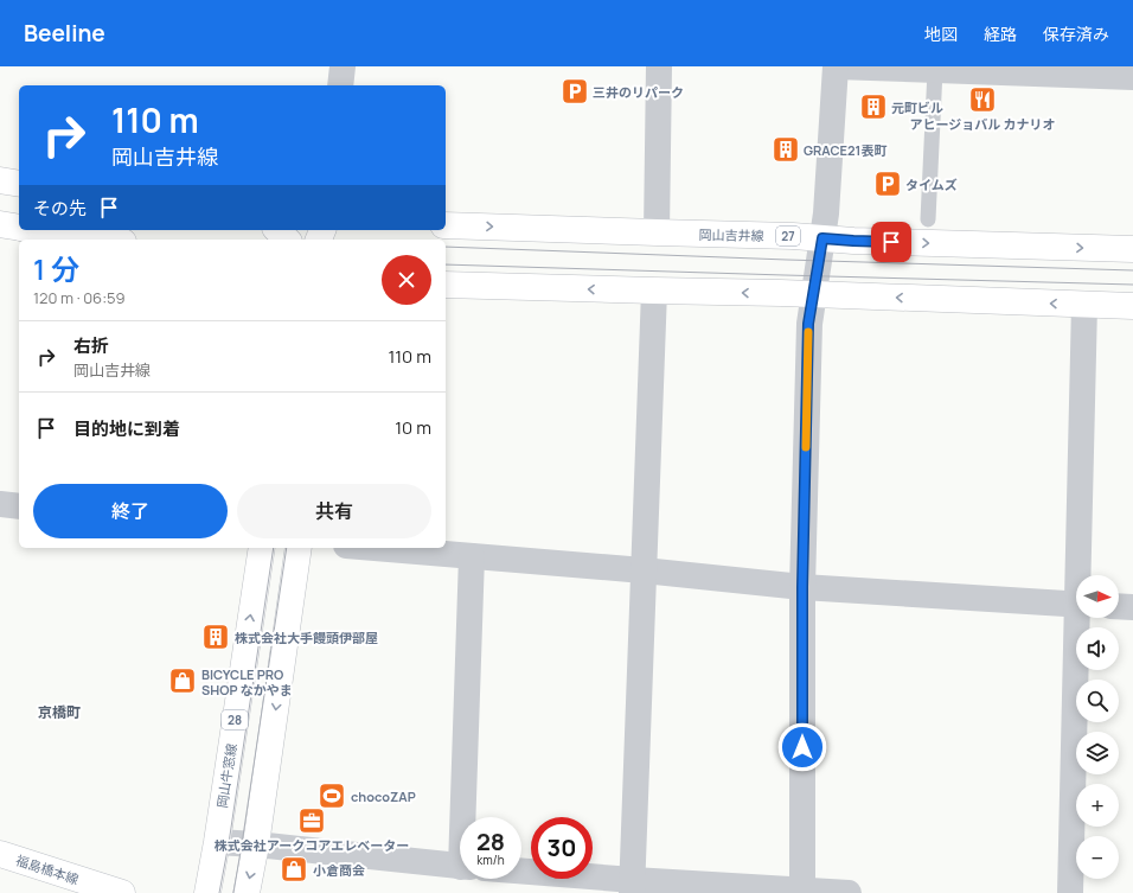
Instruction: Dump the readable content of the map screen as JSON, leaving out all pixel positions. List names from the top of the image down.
{
  "streets": {
    "main road": [
      "岡山吉井線",
      "27",
      "28",
      "岡山牛窓線",
      "福島橋本線"
    ]
  },
  "districts": ["京橋町"],
  "places": {
    "parking": ["三井のリパーク", "タイムズ"],
    "restaurant": ["アヒージョバル カナリオ"],
    "building": ["元町ビル", "GRACE21表町", "株式会社大手饅頭伊部屋"],
    "shop": ["BICYCLE PRO SHOP なかやま", "小倉商会"],
    "sports": ["chocoZAP"],
    "office": ["株式会社アークコアエレベーター"]
  },
  "north": "right",
  "page": {
    "header": "Beeline",
    "nav": ["地図", "経路", "保存済み"],
    "turn": ["110 m", "岡山吉井線"],
    "then": "その先",
    "heading": ["1 分", "120 m · 06:59"],
    "list": [
      {
        "name": "右折",
        "note": "岡山吉井線",
        "value": "110 m"
      },
      {
        "name": "目的地に到着",
        "value": "10 m"
      }
    ],
    "buttons": ["終了", "共有"],
    "map_buttons": ["+", "−"],
    "speed": "28 km/h",
    "limit": "30"
  }
}
